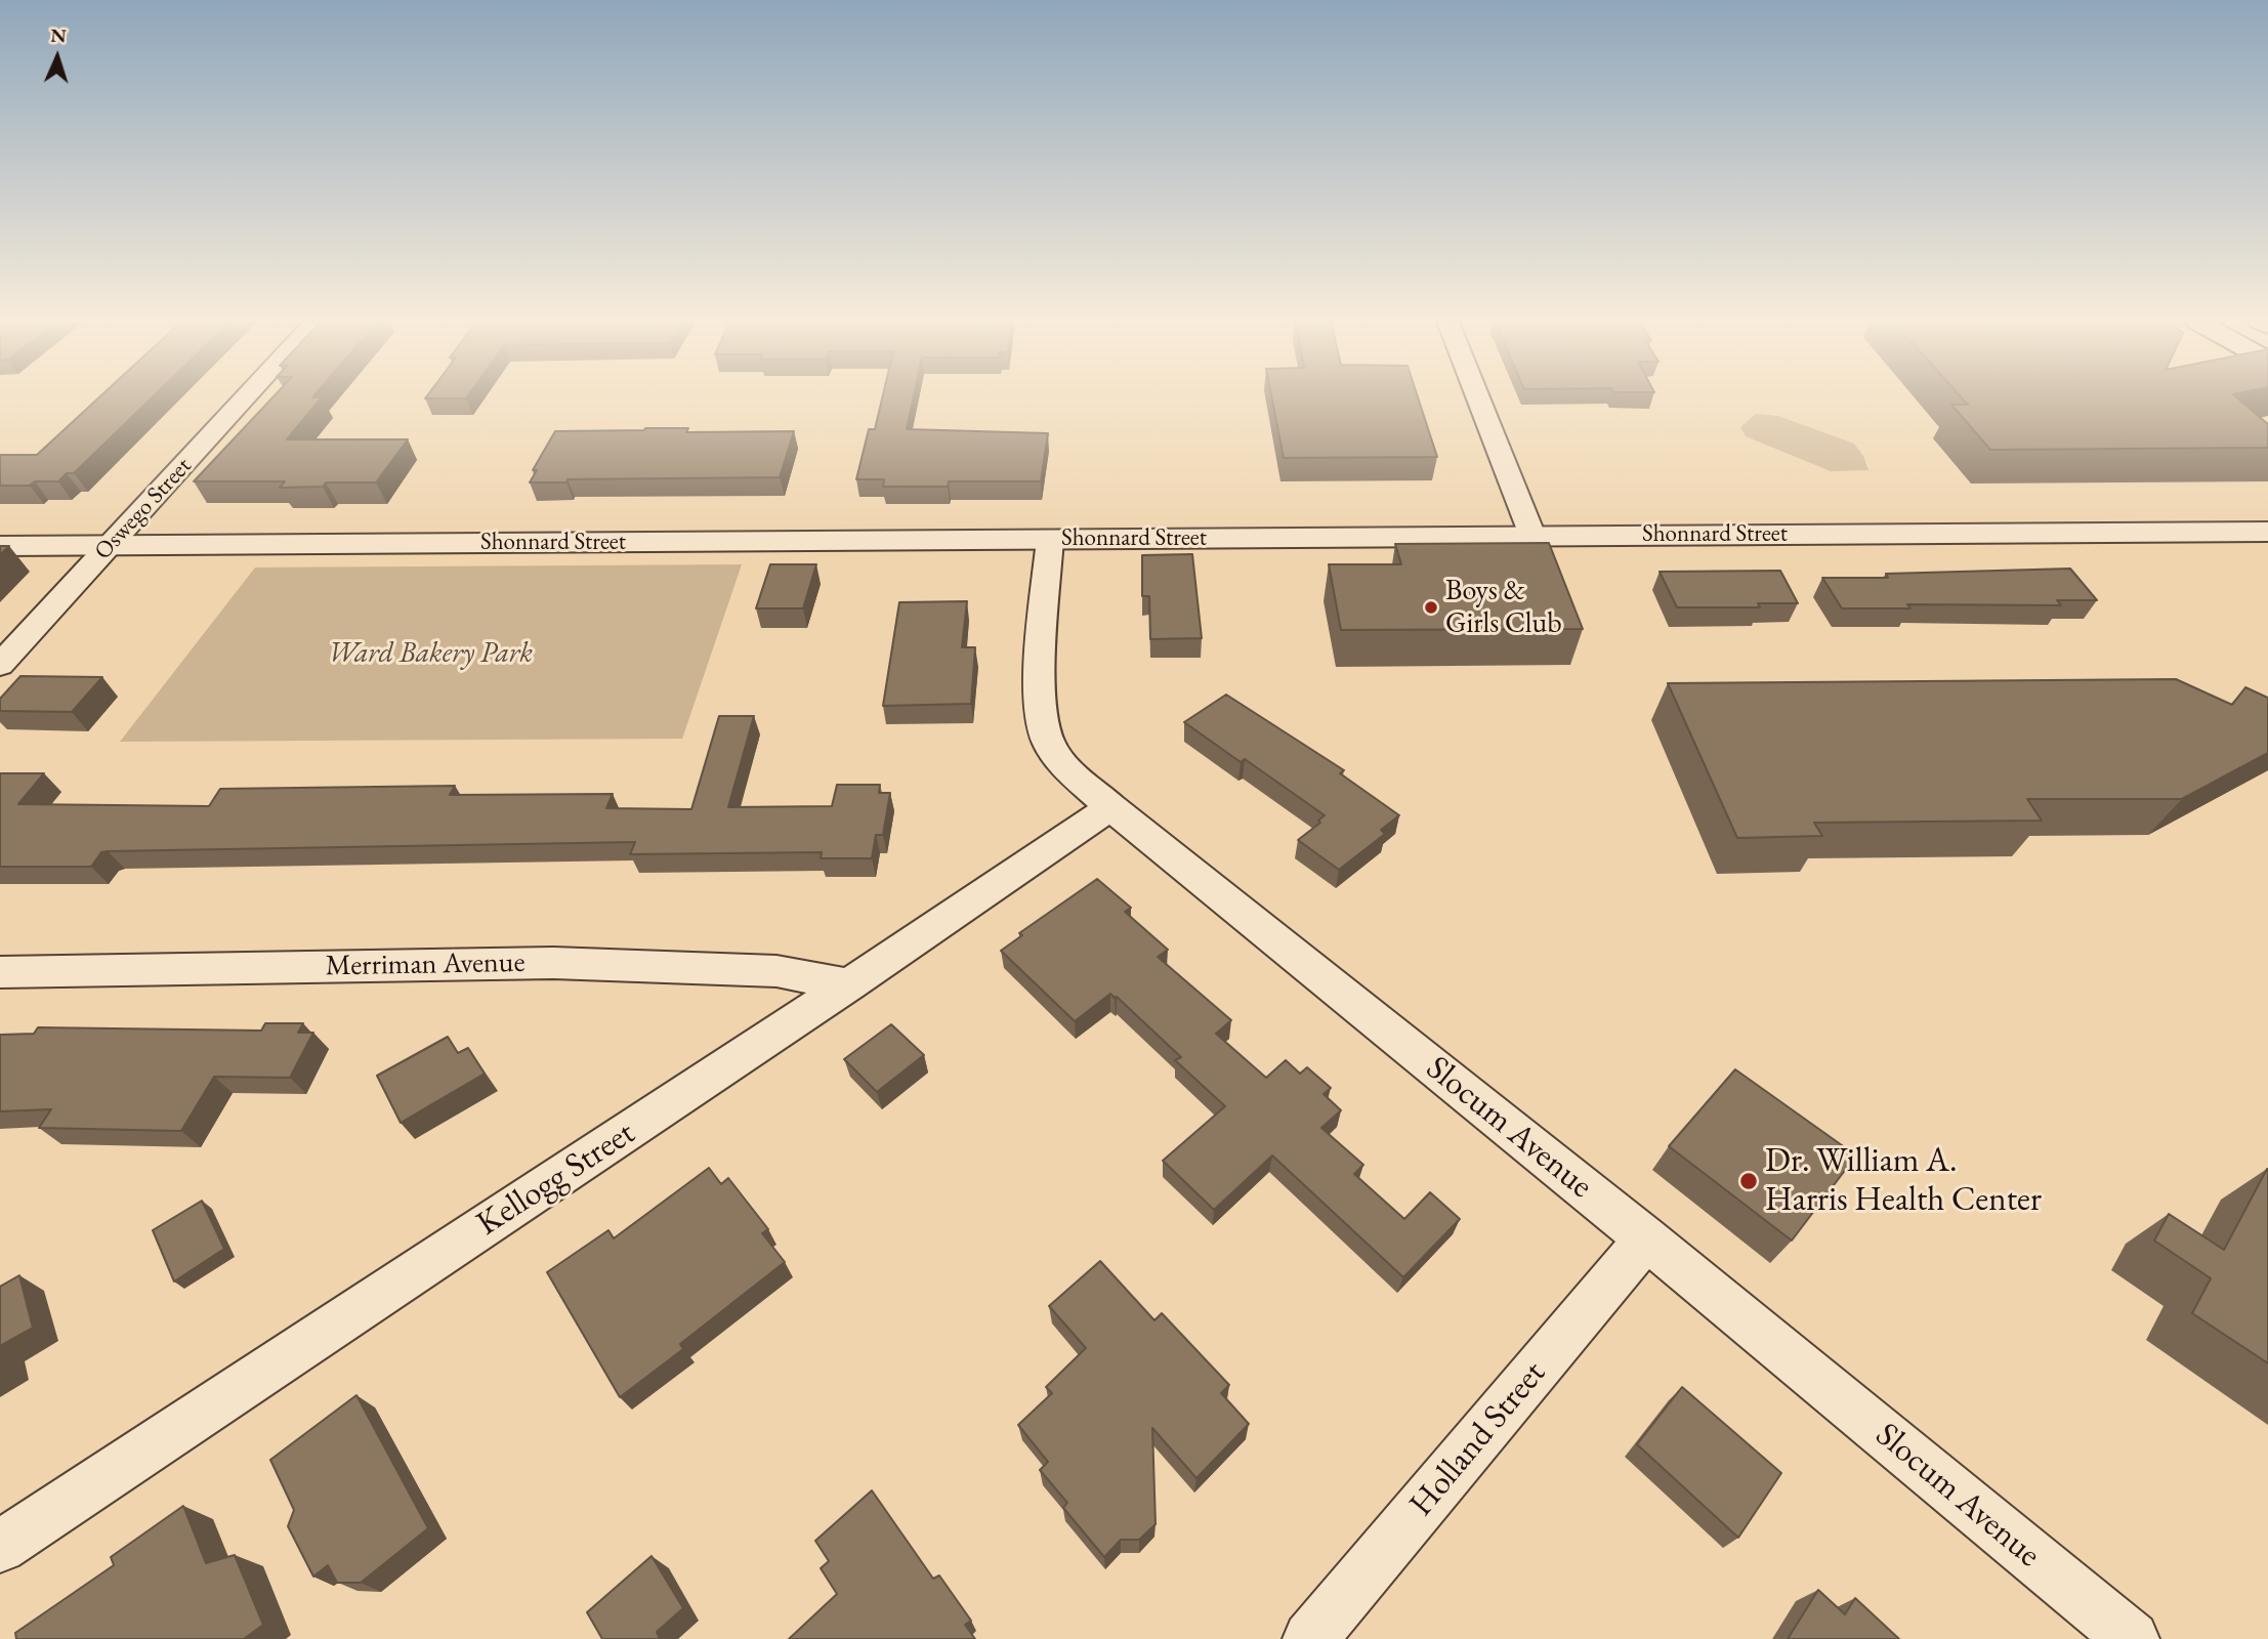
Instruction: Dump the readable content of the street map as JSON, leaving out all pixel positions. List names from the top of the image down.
{
  "streets": {
    "street": [
      "Oswego Street",
      "Shonnard Street",
      "Merriman Avenue",
      "Slocum Avenue",
      "Kellogg Street",
      "Holland Street"
    ]
  },
  "crossings": [
    ["Oswego Street", "Shonnard Street"],
    ["Shonnard Street", "Slocum Avenue"],
    ["Merriman Avenue", "Kellogg Street"],
    ["Slocum Avenue", "Kellogg Street"],
    ["Slocum Avenue", "Holland Street"]
  ],
  "parks": ["Ward Bakery Park"],
  "places": ["Boys & Girls Club", "Dr. William A. Harris Health Center"],
  "north": "top"
}
